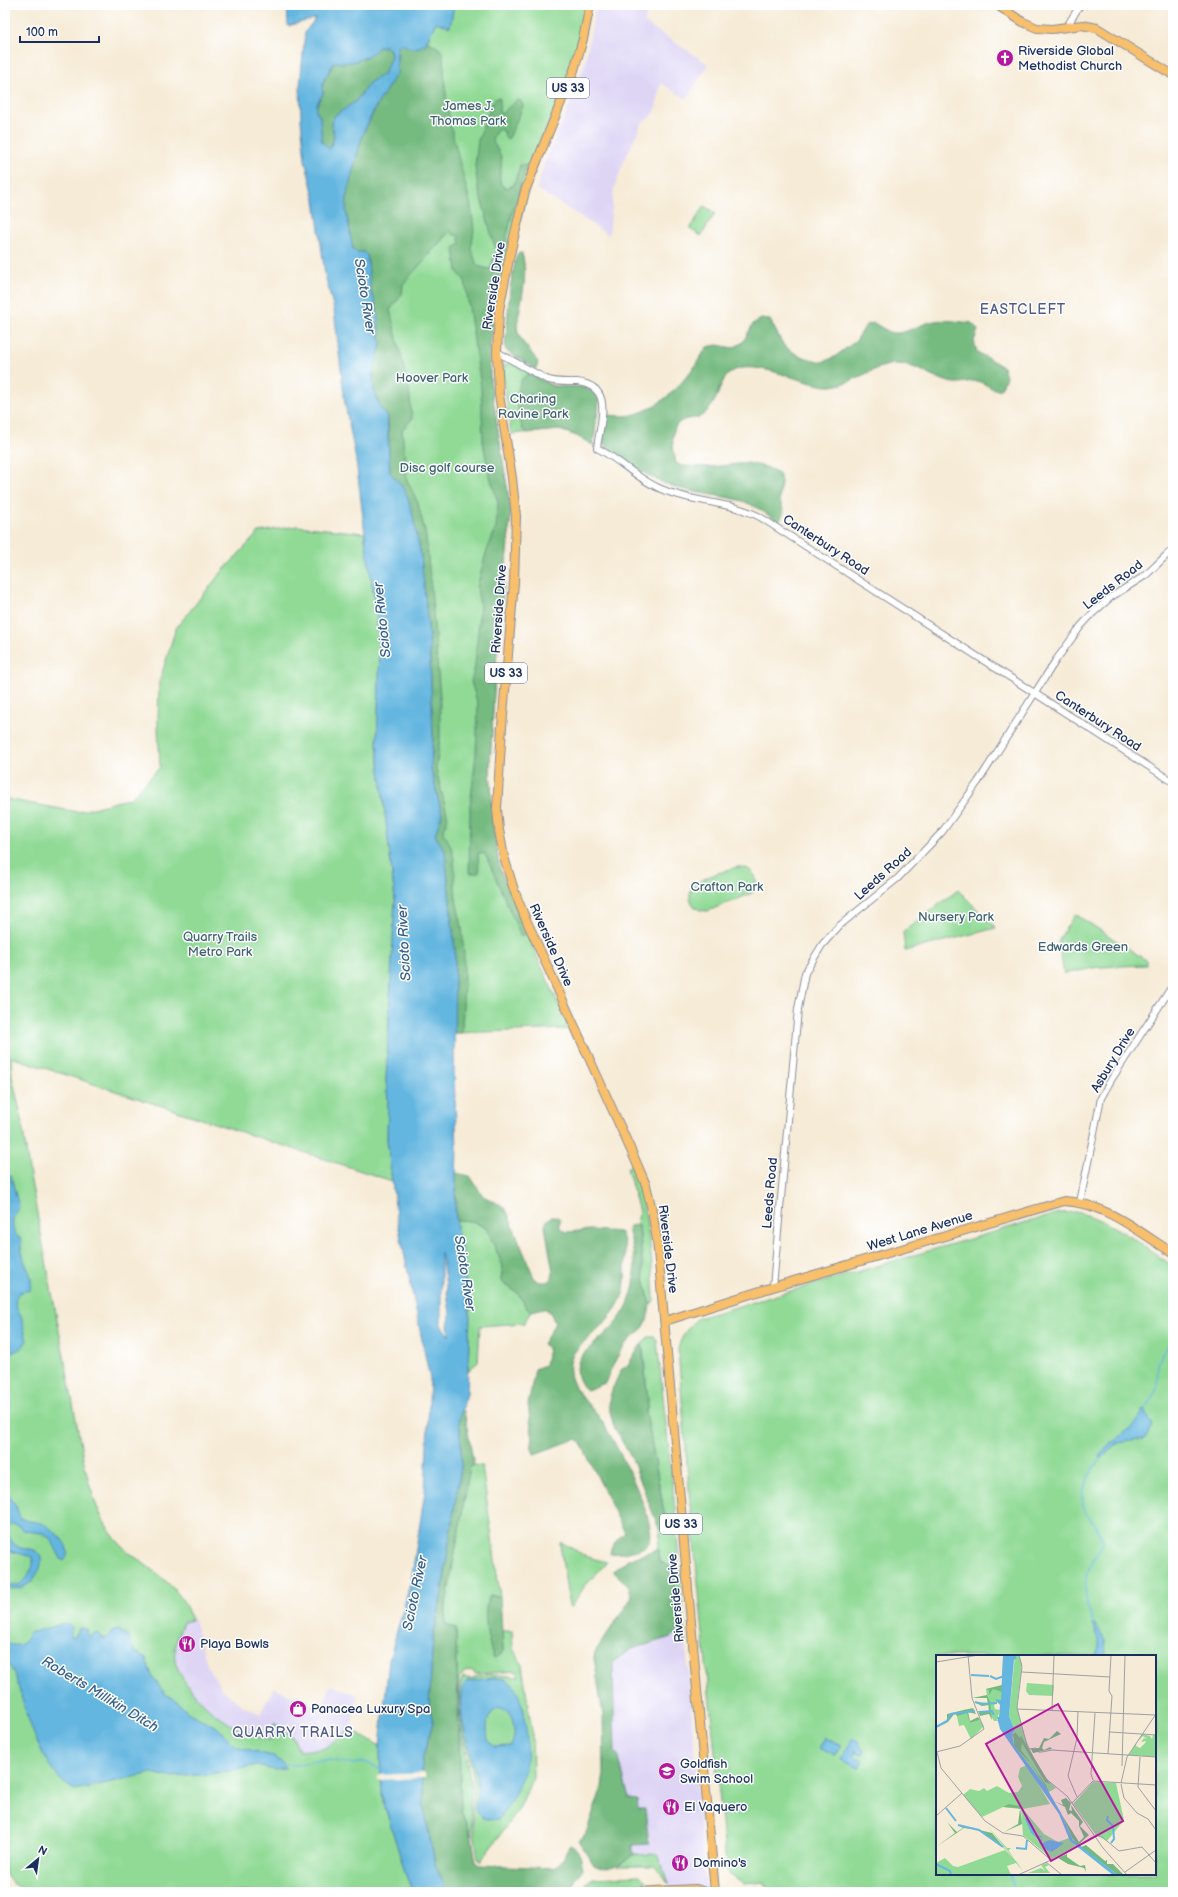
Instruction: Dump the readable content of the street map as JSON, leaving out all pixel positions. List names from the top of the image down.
{
  "streets": {
    "main road": ["US 33", "Riverside Drive", "West Lane Avenue"],
    "street": ["Canterbury Road", "Leeds Road", "Asbury Drive"]
  },
  "crossings": [
    ["Riverside Drive", "Canterbury Road"],
    ["Riverside Drive", "West Lane Avenue"],
    ["Canterbury Road", "Leeds Road"],
    ["Leeds Road", "West Lane Avenue"],
    ["Asbury Drive", "West Lane Avenue"]
  ],
  "districts": ["EASTCLEFT", "QUARRY TRAILS"],
  "water": ["Scioto River", "Roberts Millikin Ditch"],
  "parks": [
    "James J. Thomas Park",
    "Hoover Park",
    "Charing Ravine Park",
    "Disc golf course",
    "Crafton Park",
    "Nursery Park",
    "Quarry Trails Metro Park",
    "Edwards Green"
  ],
  "places": {
    "church": ["Riverside Global Methodist Church"],
    "restaurant": ["Playa Bowls", "El Vaquero", "Domino's"],
    "shop": ["Panacea Luxury Spa"],
    "school or university": ["Goldfish Swim School"]
  },
  "scale_bar": "100 m",
  "north": "top right"
}
